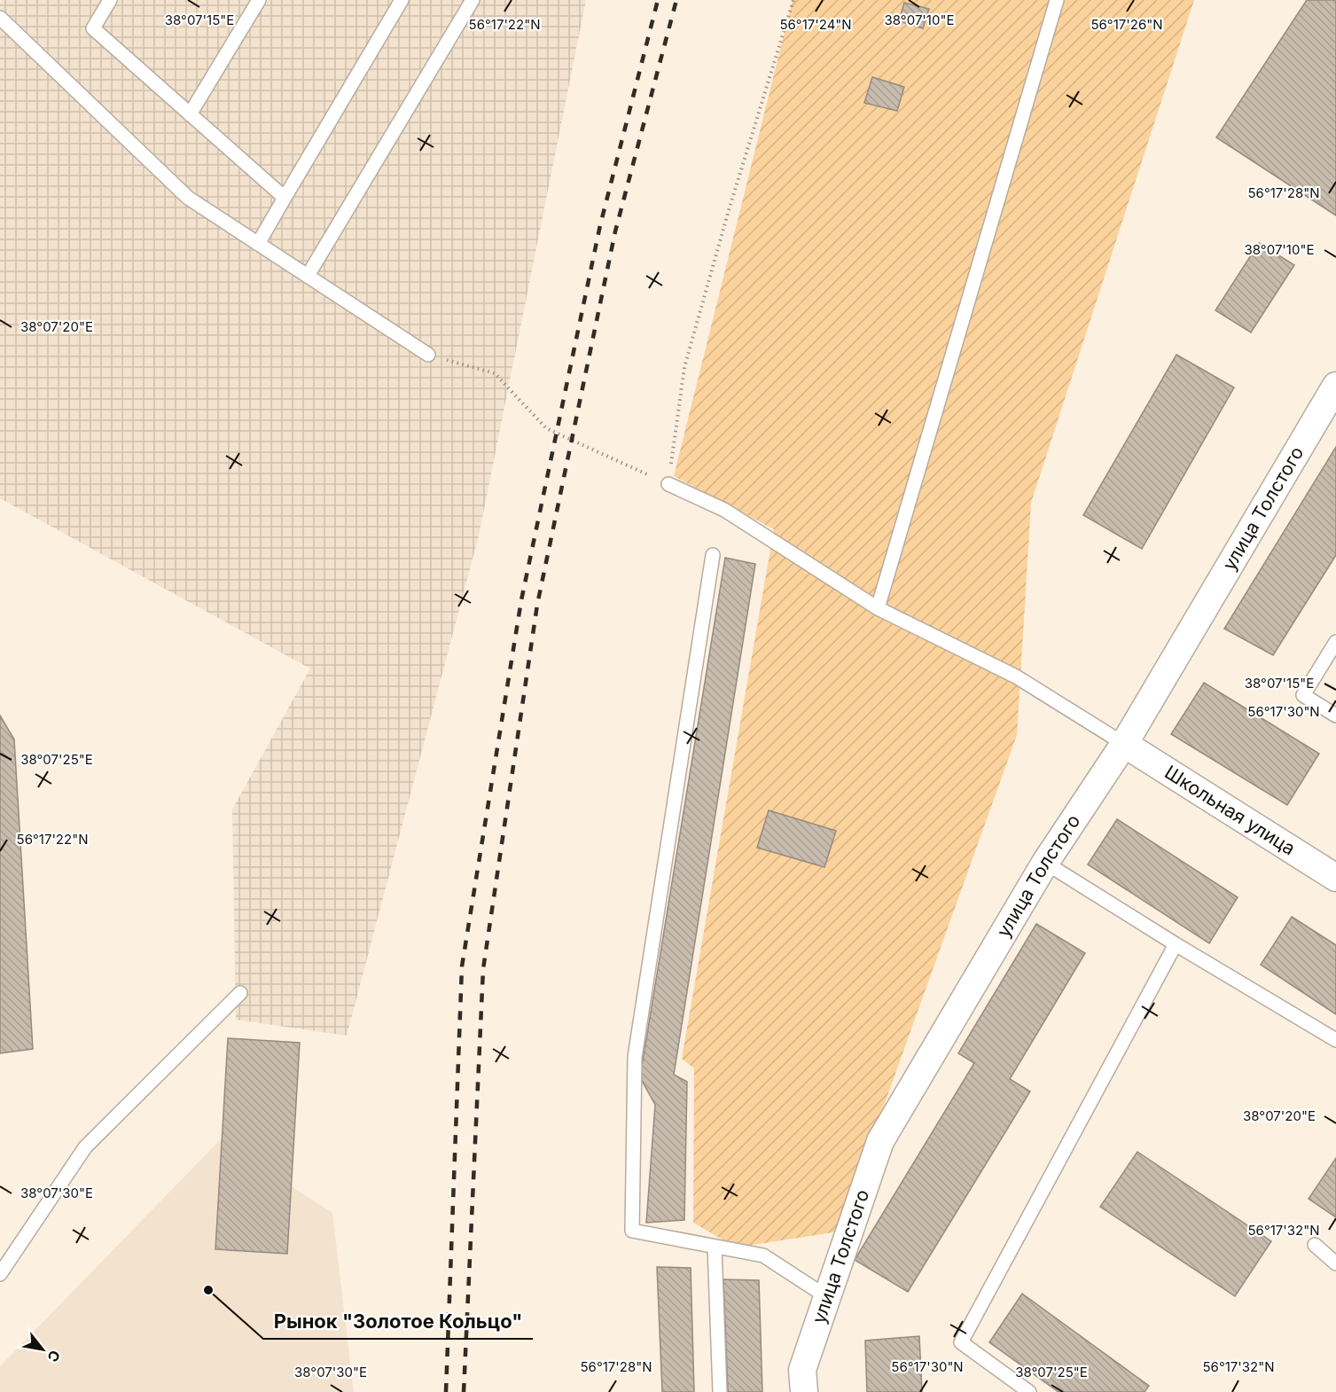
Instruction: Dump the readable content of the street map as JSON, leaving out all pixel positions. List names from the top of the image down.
{
  "streets": {
    "street": ["улица Толстого", "Школьная улица"]
  },
  "crossings": [
    ["улица Толстого", "Школьная улица"]
  ],
  "places": ["Рынок \"Золотое Кольцо\""],
  "north": "bottom right",
  "coordinates": [
    "38°07'15\"E",
    "38°07'10\"E",
    "56°17'26\"N",
    "56°17'22\"N",
    "56°17'24\"N",
    "56°17'28\"N",
    "38°07'20\"E",
    "56°17'30\"N",
    "38°07'25\"E",
    "38°07'30\"E",
    "56°17'32\"N"
  ]
}
